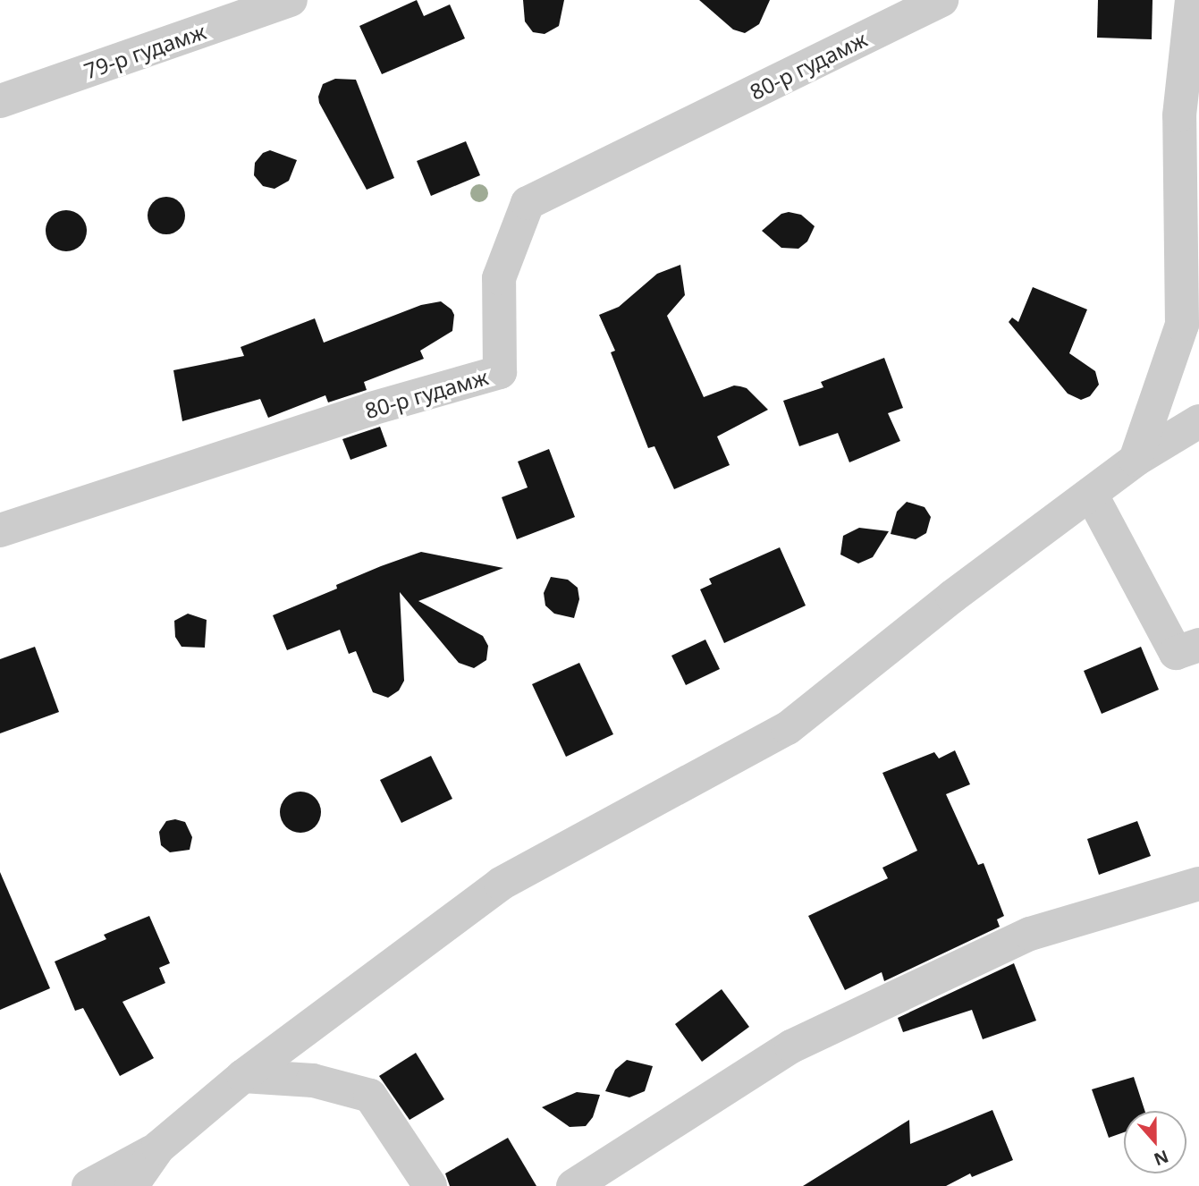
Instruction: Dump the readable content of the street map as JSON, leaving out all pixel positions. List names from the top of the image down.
{
  "streets": {
    "street": ["79-р гудамж", "80-р гудамж"]
  },
  "north": "bottom"
}
